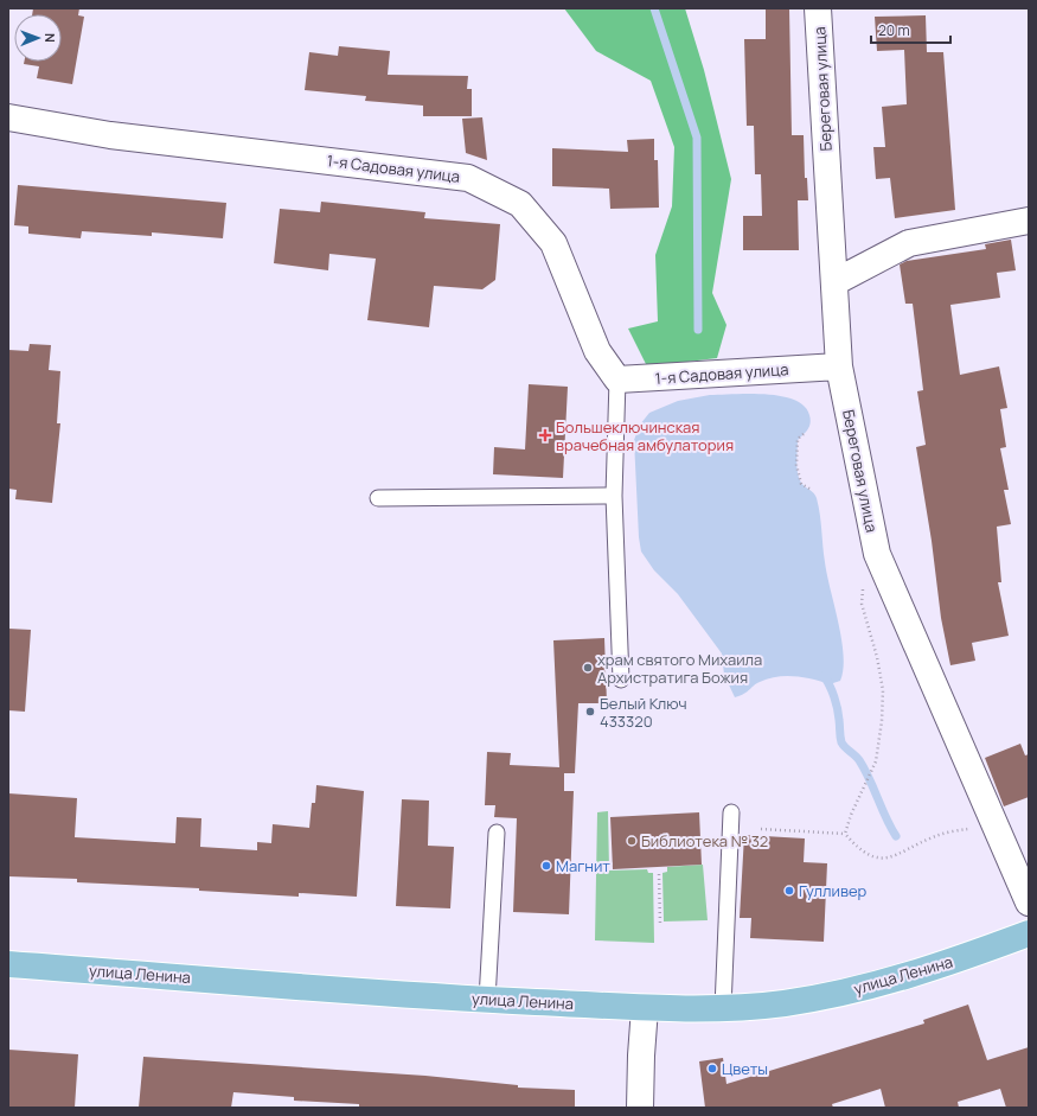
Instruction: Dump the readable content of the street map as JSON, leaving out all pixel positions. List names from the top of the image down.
{
  "streets": {
    "main road": ["улица Ленина"],
    "street": ["Береговая улица", "1-я Садовая улица"]
  },
  "crossings": [
    ["Береговая улица", "1-я Садовая улица"]
  ],
  "places": {
    "health": ["Большеключинская врачебная амбулатория"],
    "other": [
      "храм святого Михаила Архистратига Божия",
      "Белый Ключ 433320",
      "Библиотека № 32",
      "Магнит",
      "Гулливер",
      "Цветы"
    ]
  },
  "scale_bar": "20 m",
  "north": "right"
}
